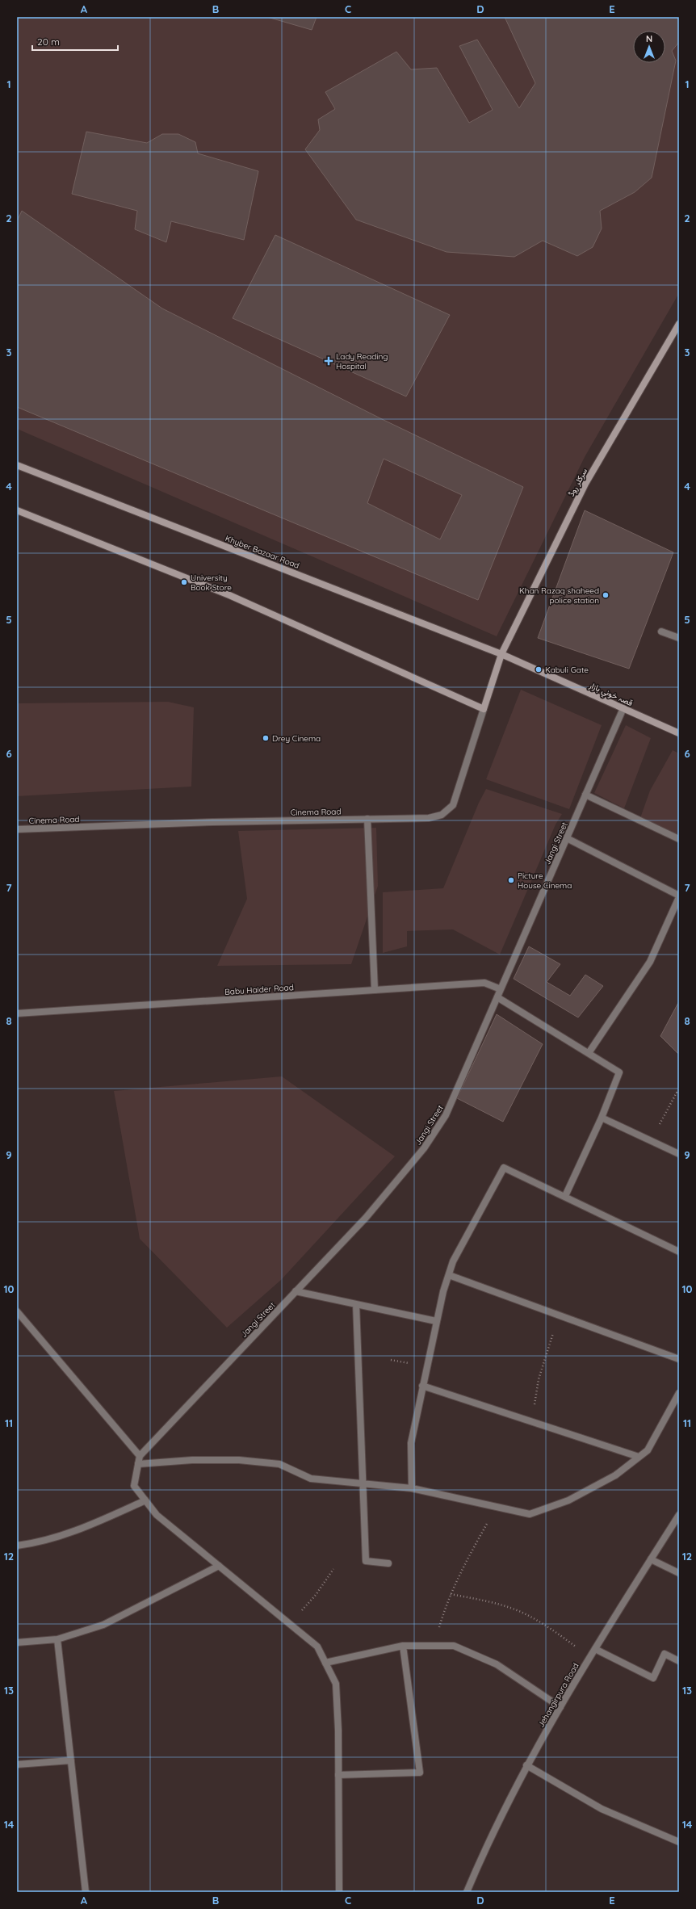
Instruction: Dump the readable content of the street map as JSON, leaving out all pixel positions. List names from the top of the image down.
{
  "streets": {
    "street": [
      "سرکلر روڈ",
      "Khyber Bazaar Road",
      "قصہ خوني بازار",
      "Cinema Road",
      "Jangi Street",
      "Babu Haider Road",
      "Jehangirpura Road"
    ]
  },
  "crossings": [
    ["سرکلر روڈ", "Khyber Bazaar Road"],
    ["سرکلر روڈ", "قصہ خوني بازار"],
    ["سرکلر روڈ", "Cinema Road"],
    ["Khyber Bazaar Road", "قصہ خوني بازار"],
    ["Khyber Bazaar Road", "Cinema Road"],
    ["قصہ خوني بازار", "Cinema Road"],
    ["قصہ خوني بازار", "Jangi Street"],
    ["Jangi Street", "Babu Haider Road"]
  ],
  "places": {
    "health": ["Lady Reading Hospital"],
    "other": [
      "University Book Store",
      "Khan Razaq shaheed police station",
      "Kabuli Gate",
      "Drey Cinema",
      "Picture House Cinema"
    ]
  },
  "scale_bar": "20 m",
  "north": "top",
  "grid": {
    "columns": [
      "A",
      "B",
      "C",
      "D",
      "E"
    ],
    "rows": [
      "1",
      "2",
      "3",
      "4",
      "5",
      "6",
      "7",
      "8",
      "9",
      "10",
      "11",
      "12",
      "13",
      "14"
    ]
  }
}
